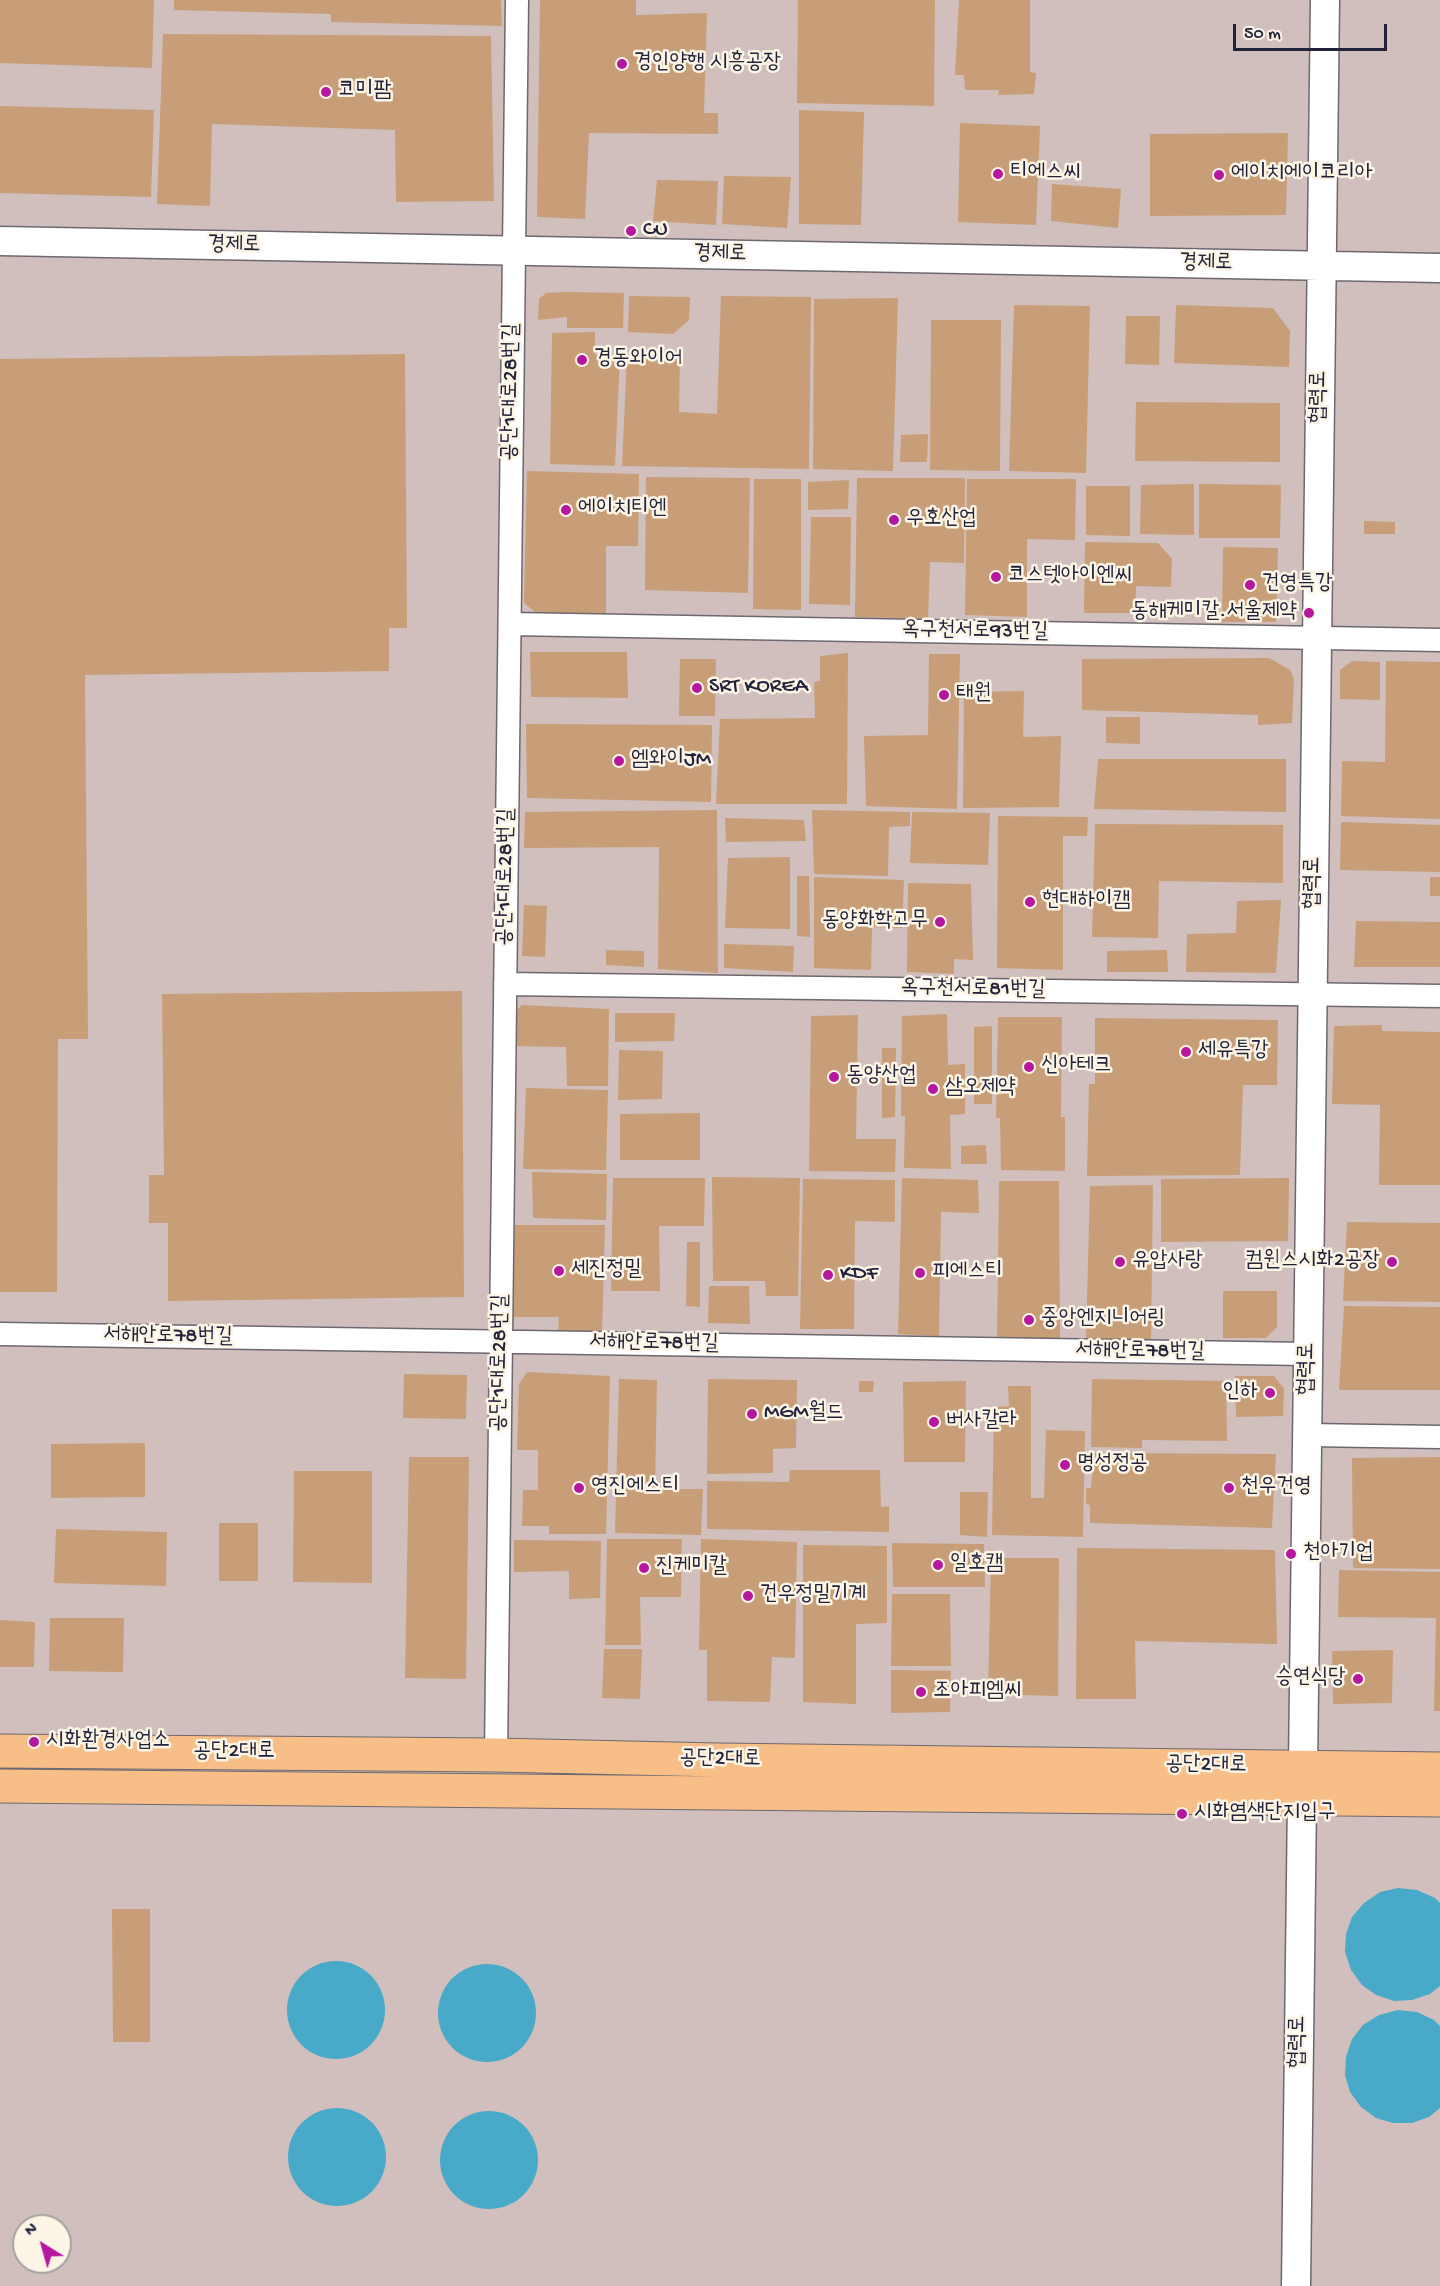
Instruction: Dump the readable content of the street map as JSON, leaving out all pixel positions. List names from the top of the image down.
{
  "streets": {
    "main road": ["공단2대로"],
    "street": [
      "경제로",
      "공단1대로28번길",
      "협력로",
      "옥구천서로93번길",
      "옥구천서로81번길",
      "서해안로78번길"
    ]
  },
  "crossings": [
    ["경제로", "공단1대로28번길"],
    ["경제로", "협력로"],
    ["공단1대로28번길", "옥구천서로93번길"],
    ["공단1대로28번길", "옥구천서로81번길"],
    ["공단1대로28번길", "서해안로78번길"],
    ["공단1대로28번길", "공단2대로"],
    ["협력로", "옥구천서로93번길"],
    ["협력로", "옥구천서로81번길"],
    ["협력로", "서해안로78번길"],
    ["협력로", "공단2대로"]
  ],
  "places": [
    "경인양행 시흥공장",
    "코미팜",
    "티에스씨",
    "에이치에이코리아",
    "CU",
    "경동와이어",
    "에이치티엔",
    "우호산업",
    "코스텟아이엔씨",
    "건영특강",
    "동해케미칼.서울제약",
    "SRT KOREA",
    "태원",
    "엠와이JM",
    "현대하이캠",
    "동양화학고무",
    "세유특강",
    "신아테크",
    "동양산업",
    "삼오제약",
    "유압사랑",
    "컴윈스시화2공장",
    "세진정밀",
    "피에스티",
    "KDF",
    "중앙엔지니어링",
    "인하",
    "MGM월드",
    "버사칼라",
    "명성정공",
    "영진에스티",
    "천우건영",
    "천아기업",
    "일호캠",
    "진케미칼",
    "건우정밀기계",
    "승연식당",
    "조아피엠씨",
    "시화환경사업소",
    "시화염색단지입구"
  ],
  "scale_bar": "50 m",
  "north": "top left"
}
